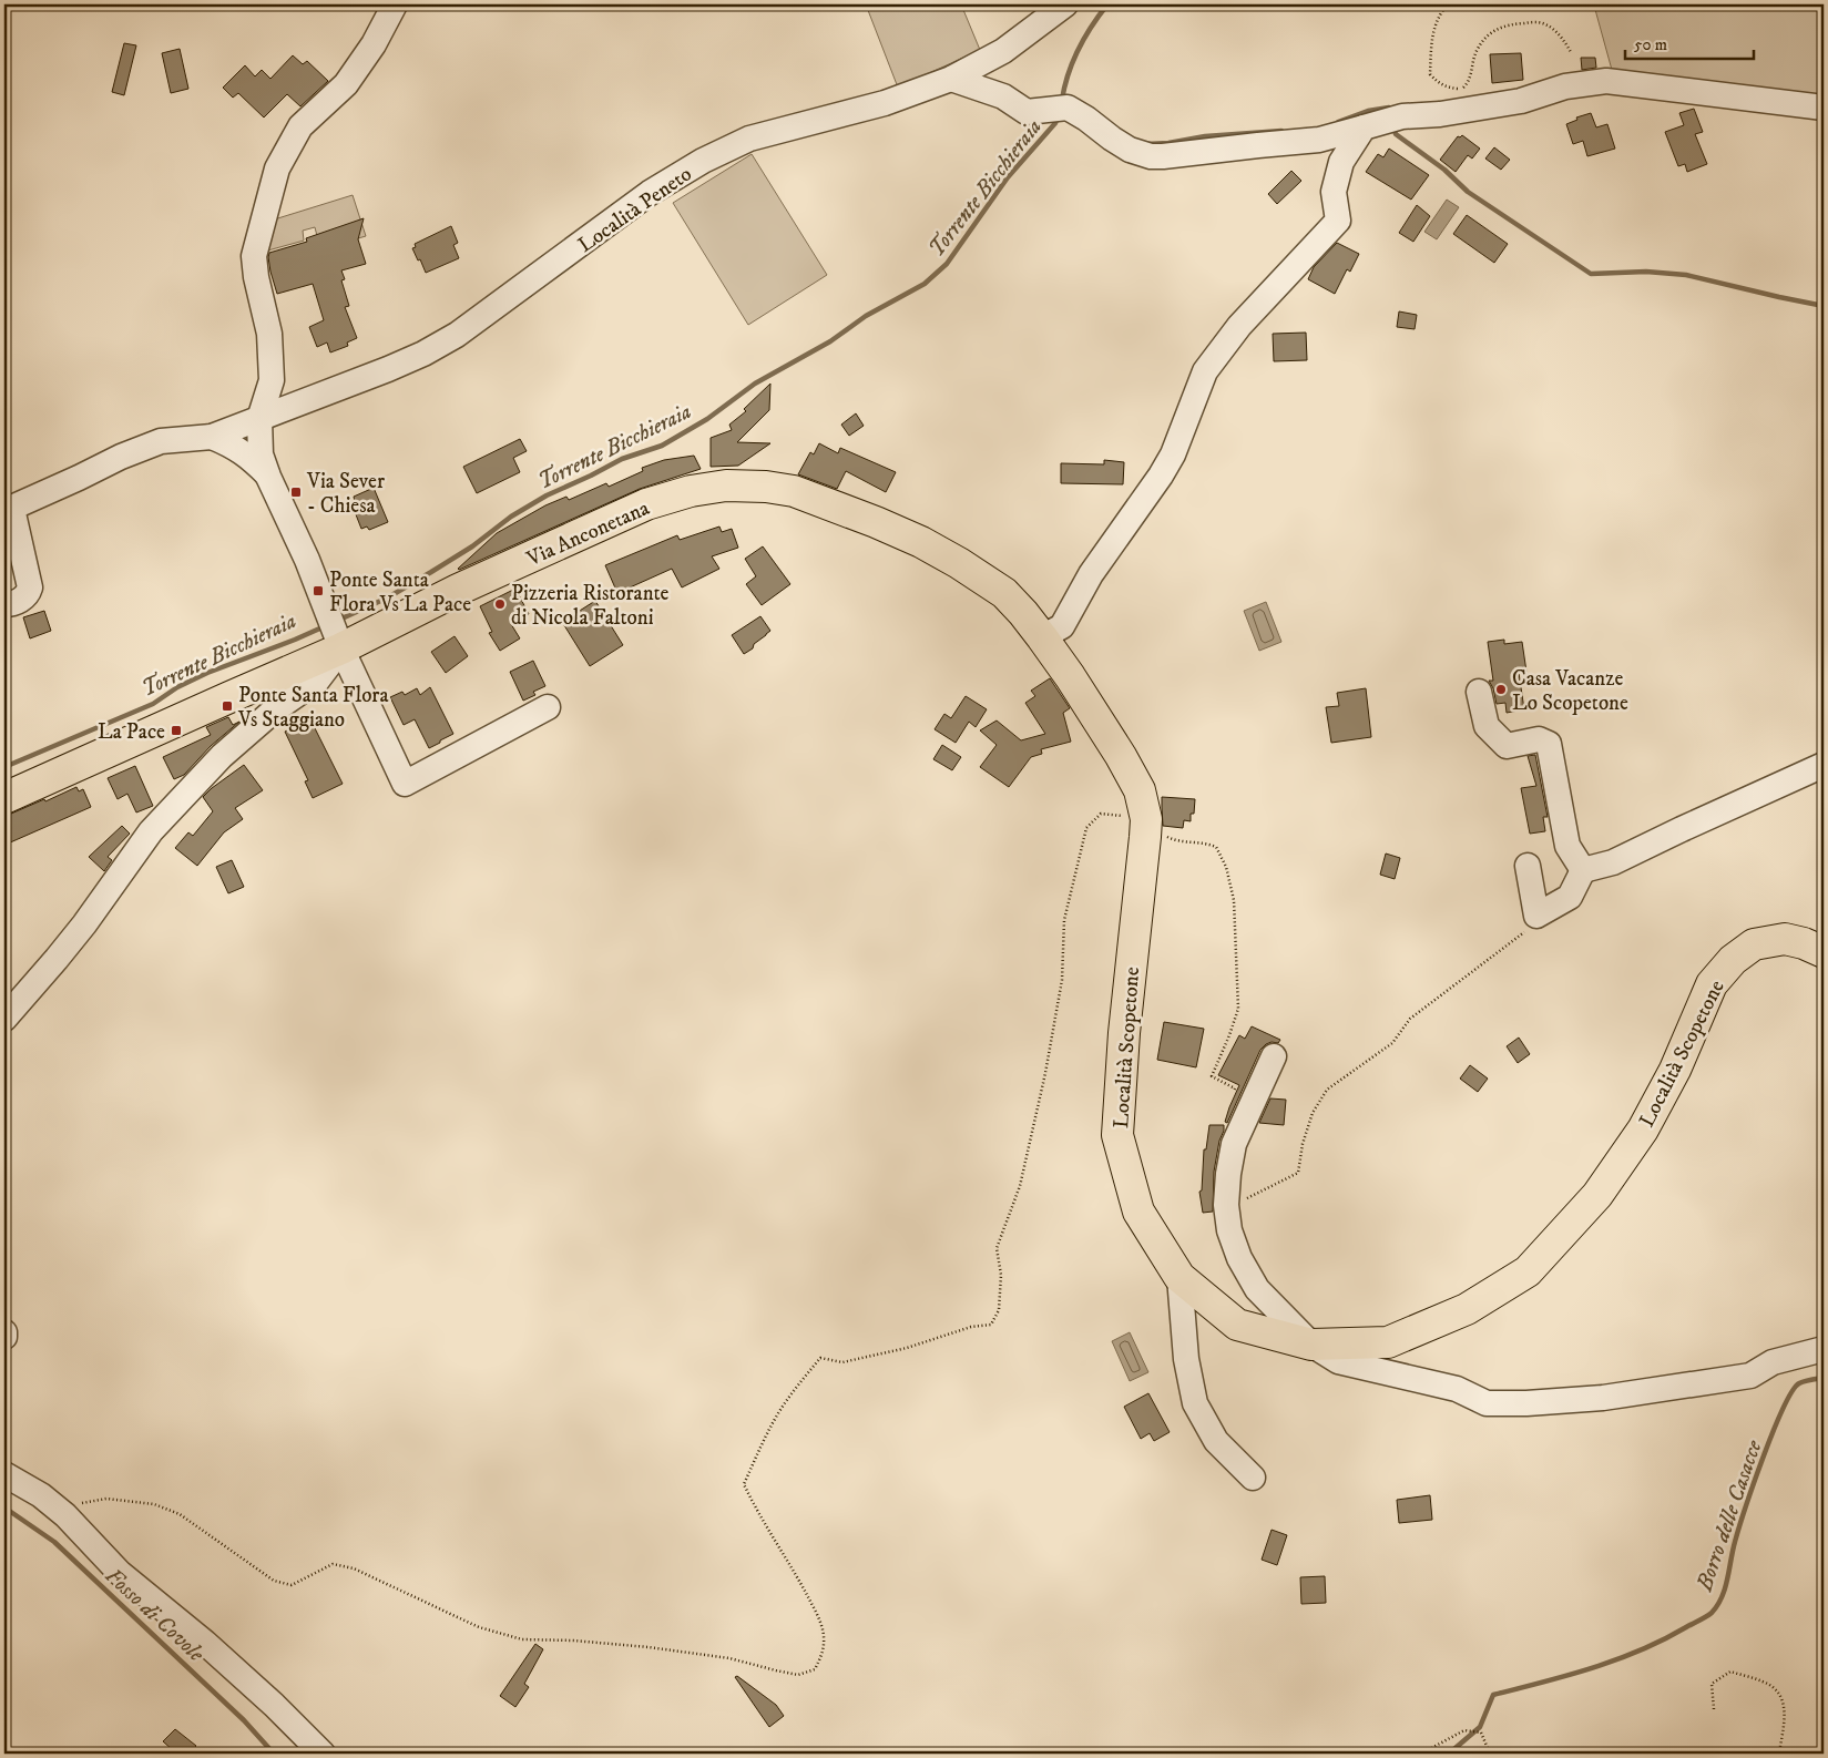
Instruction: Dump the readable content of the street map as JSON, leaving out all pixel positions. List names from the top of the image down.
{
  "streets": {
    "main road": ["Via Anconetana", "Località Scopetone"],
    "street": ["Località Peneto"]
  },
  "crossings": [
    ["Via Anconetana", "Località Scopetone"]
  ],
  "water": ["Torrente Bicchieraia", "Borro delle Casacce", "Fosso di Covole"],
  "places": {
    "transit": [
      "Via Sever - Chiesa",
      "Ponte Santa Flora Vs La Pace",
      "Ponte Santa Flora Vs Staggiano",
      "La Pace"
    ],
    "other": ["Pizzeria Ristorante di Nicola Faltoni", "Casa Vacanze Lo Scopetone"]
  },
  "scale_bar": "50 m"
}
